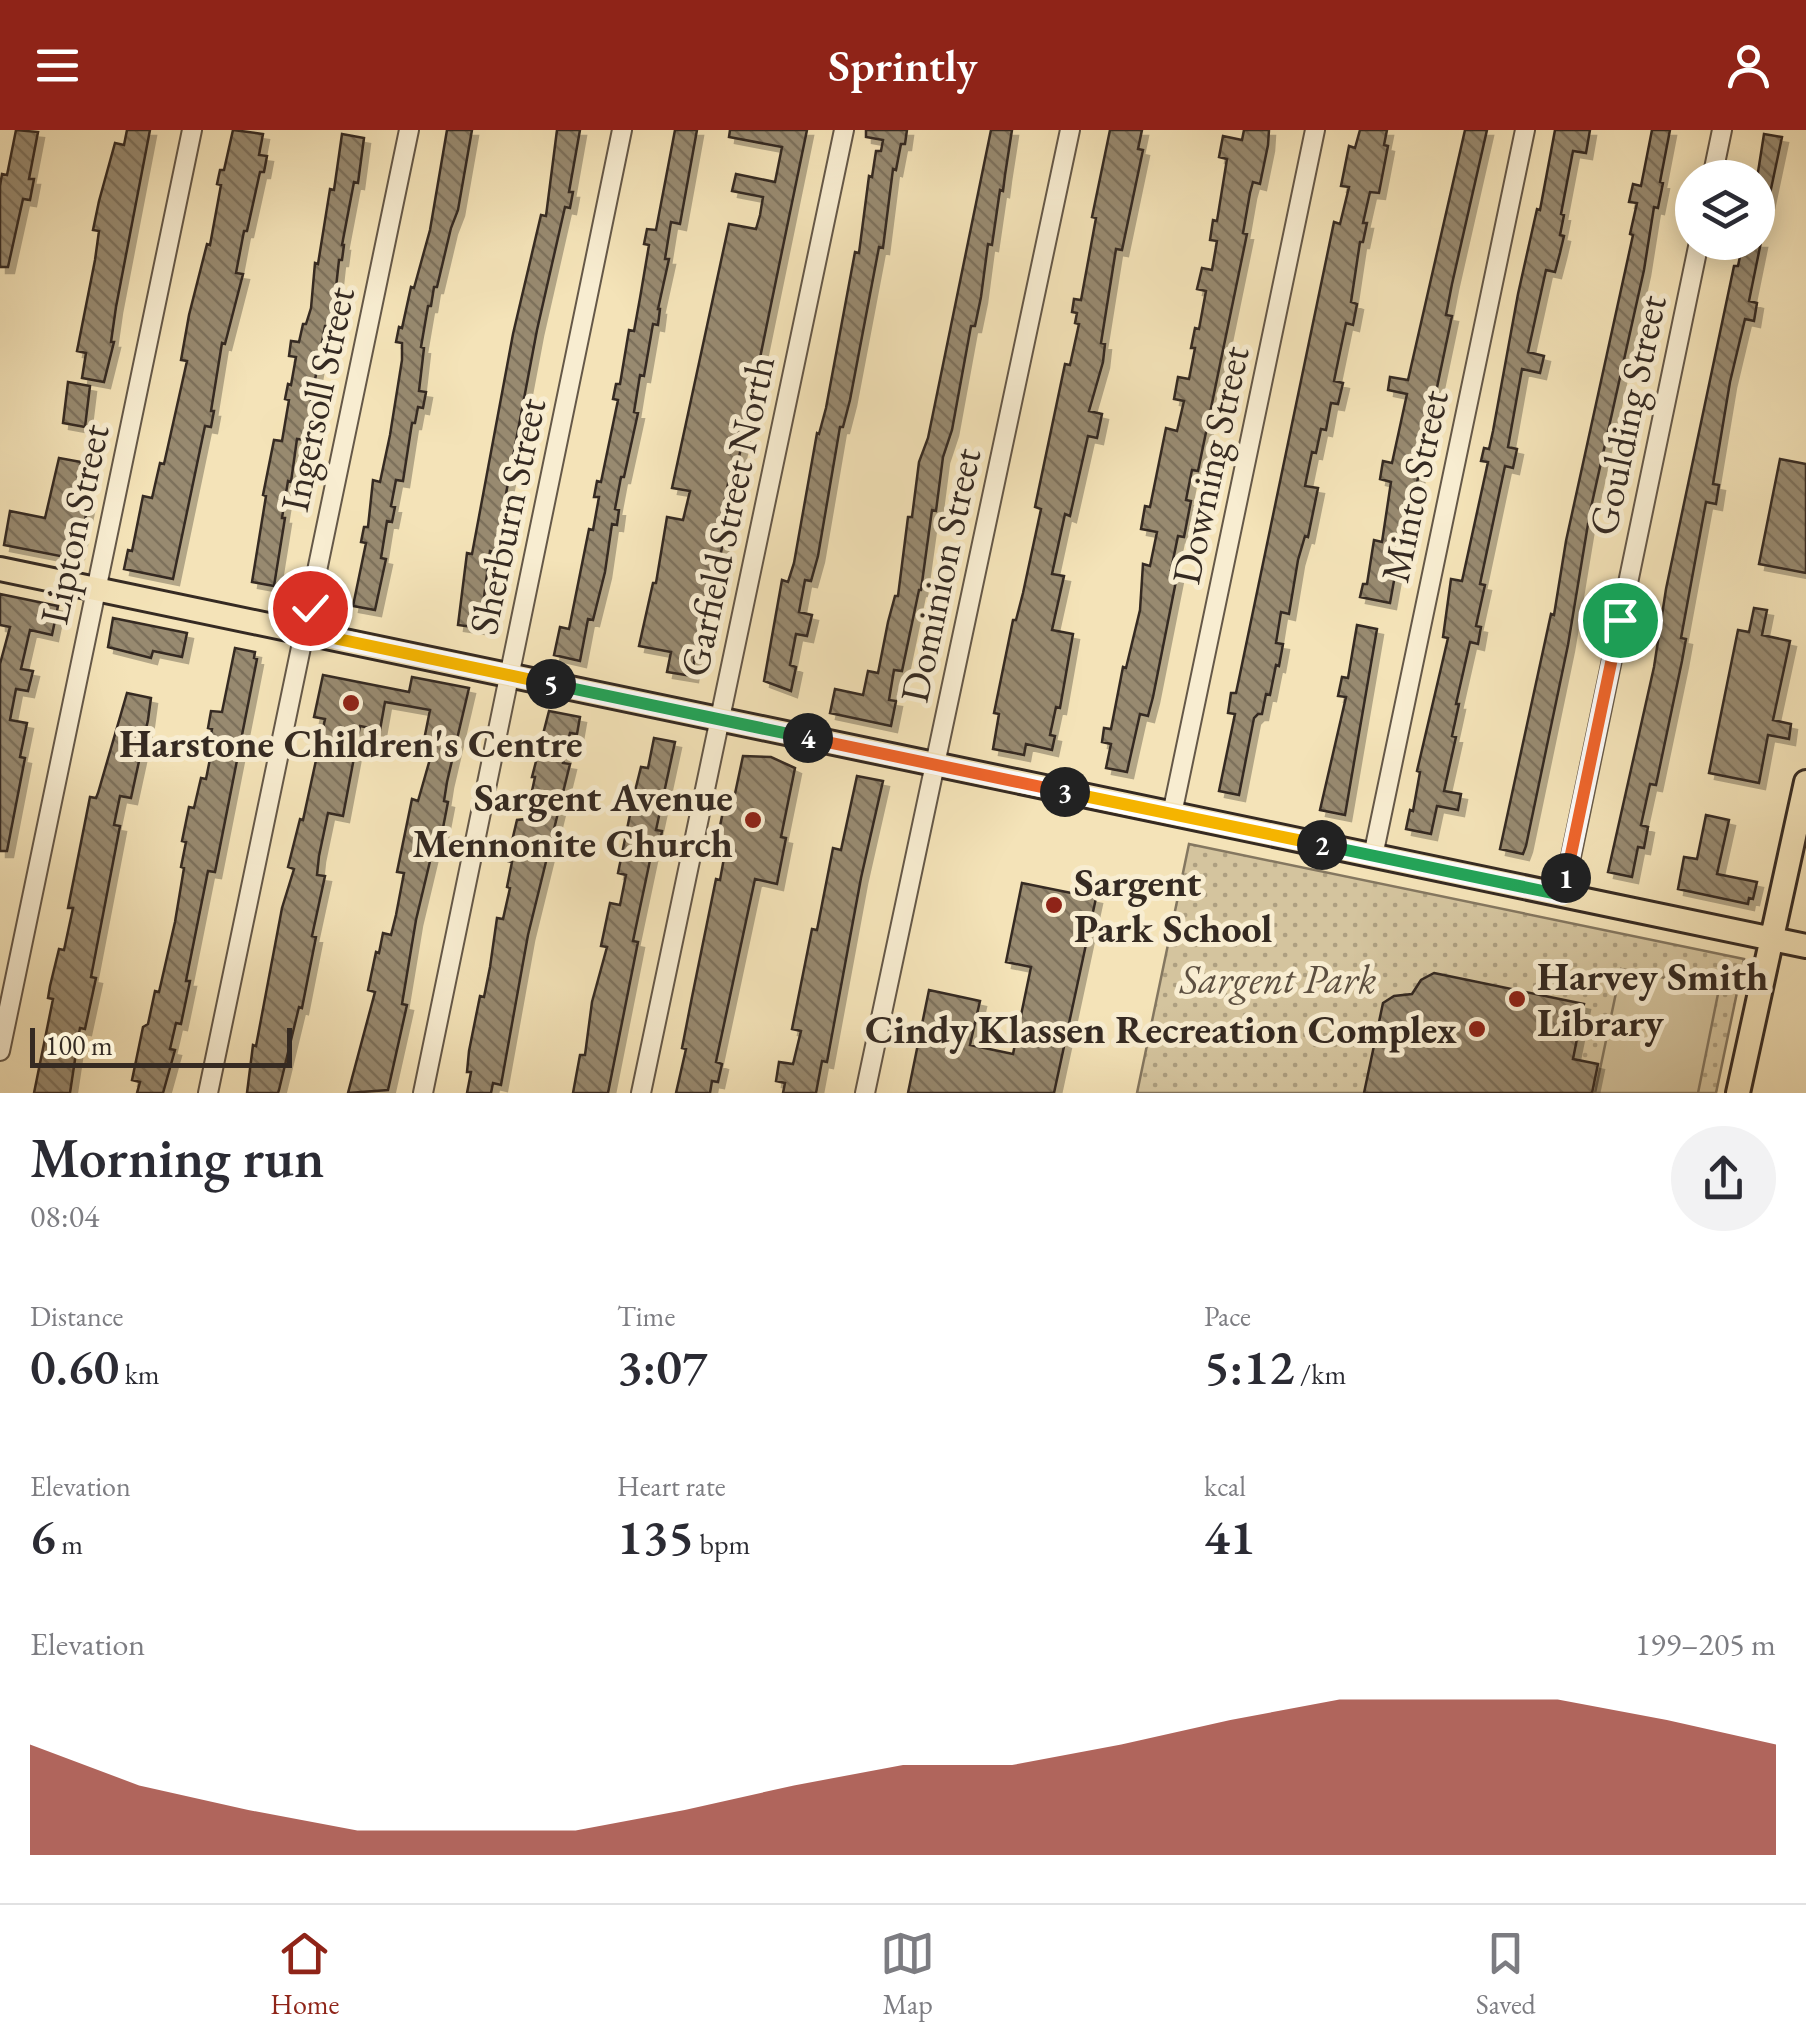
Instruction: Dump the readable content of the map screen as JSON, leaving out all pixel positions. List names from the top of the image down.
{
  "streets": {
    "street": [
      "Ingersoll Street",
      "Goulding Street",
      "Downing Street",
      "Minto Street",
      "Sherburn Street",
      "Garfield Street North",
      "Lipton Street",
      "Dominion Street"
    ]
  },
  "parks": ["Sargent Park"],
  "places": [
    "Harstone Children's Centre",
    "Sargent Avenue Mennonite Church",
    "Sargent Park School",
    "Harvey Smith Library",
    "Cindy Klassen Recreation Complex"
  ],
  "scale_bar": "100 m",
  "page": {
    "header": "Sprintly",
    "pins": [
      "5",
      "4",
      "3",
      "2",
      "1"
    ],
    "scale": "100 m",
    "heading": ["Morning run", "08:04"],
    "stats": [
      ["Distance", "0.60 km"],
      ["Time", "3:07"],
      ["Pace", "5:12 /km"],
      ["Elevation", "6 m"],
      ["Heart rate", "135 bpm"],
      ["kcal", "41"]
    ],
    "chart": ["Elevation", "199–205 m"],
    "tabs": ["Home", "Map", "Saved"]
  }
}
